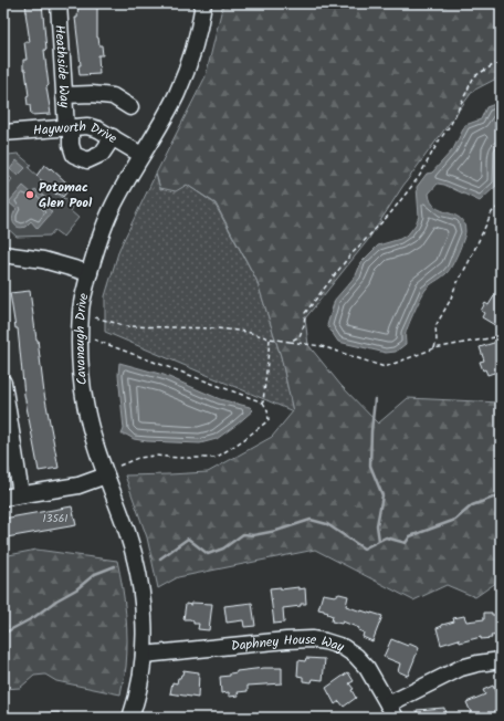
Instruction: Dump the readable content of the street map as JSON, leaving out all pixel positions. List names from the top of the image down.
{
  "streets": {
    "street": [
      "Heathside Way",
      "Hayworth Drive",
      "Cavanaugh Drive",
      "Daphney House Way"
    ]
  },
  "crossings": [
    ["Heathside Way", "Hayworth Drive"],
    ["Hayworth Drive", "Cavanaugh Drive"],
    ["Cavanaugh Drive", "Daphney House Way"]
  ],
  "places": ["Potomac Glen Pool"],
  "house_numbers": ["13561"]
}
